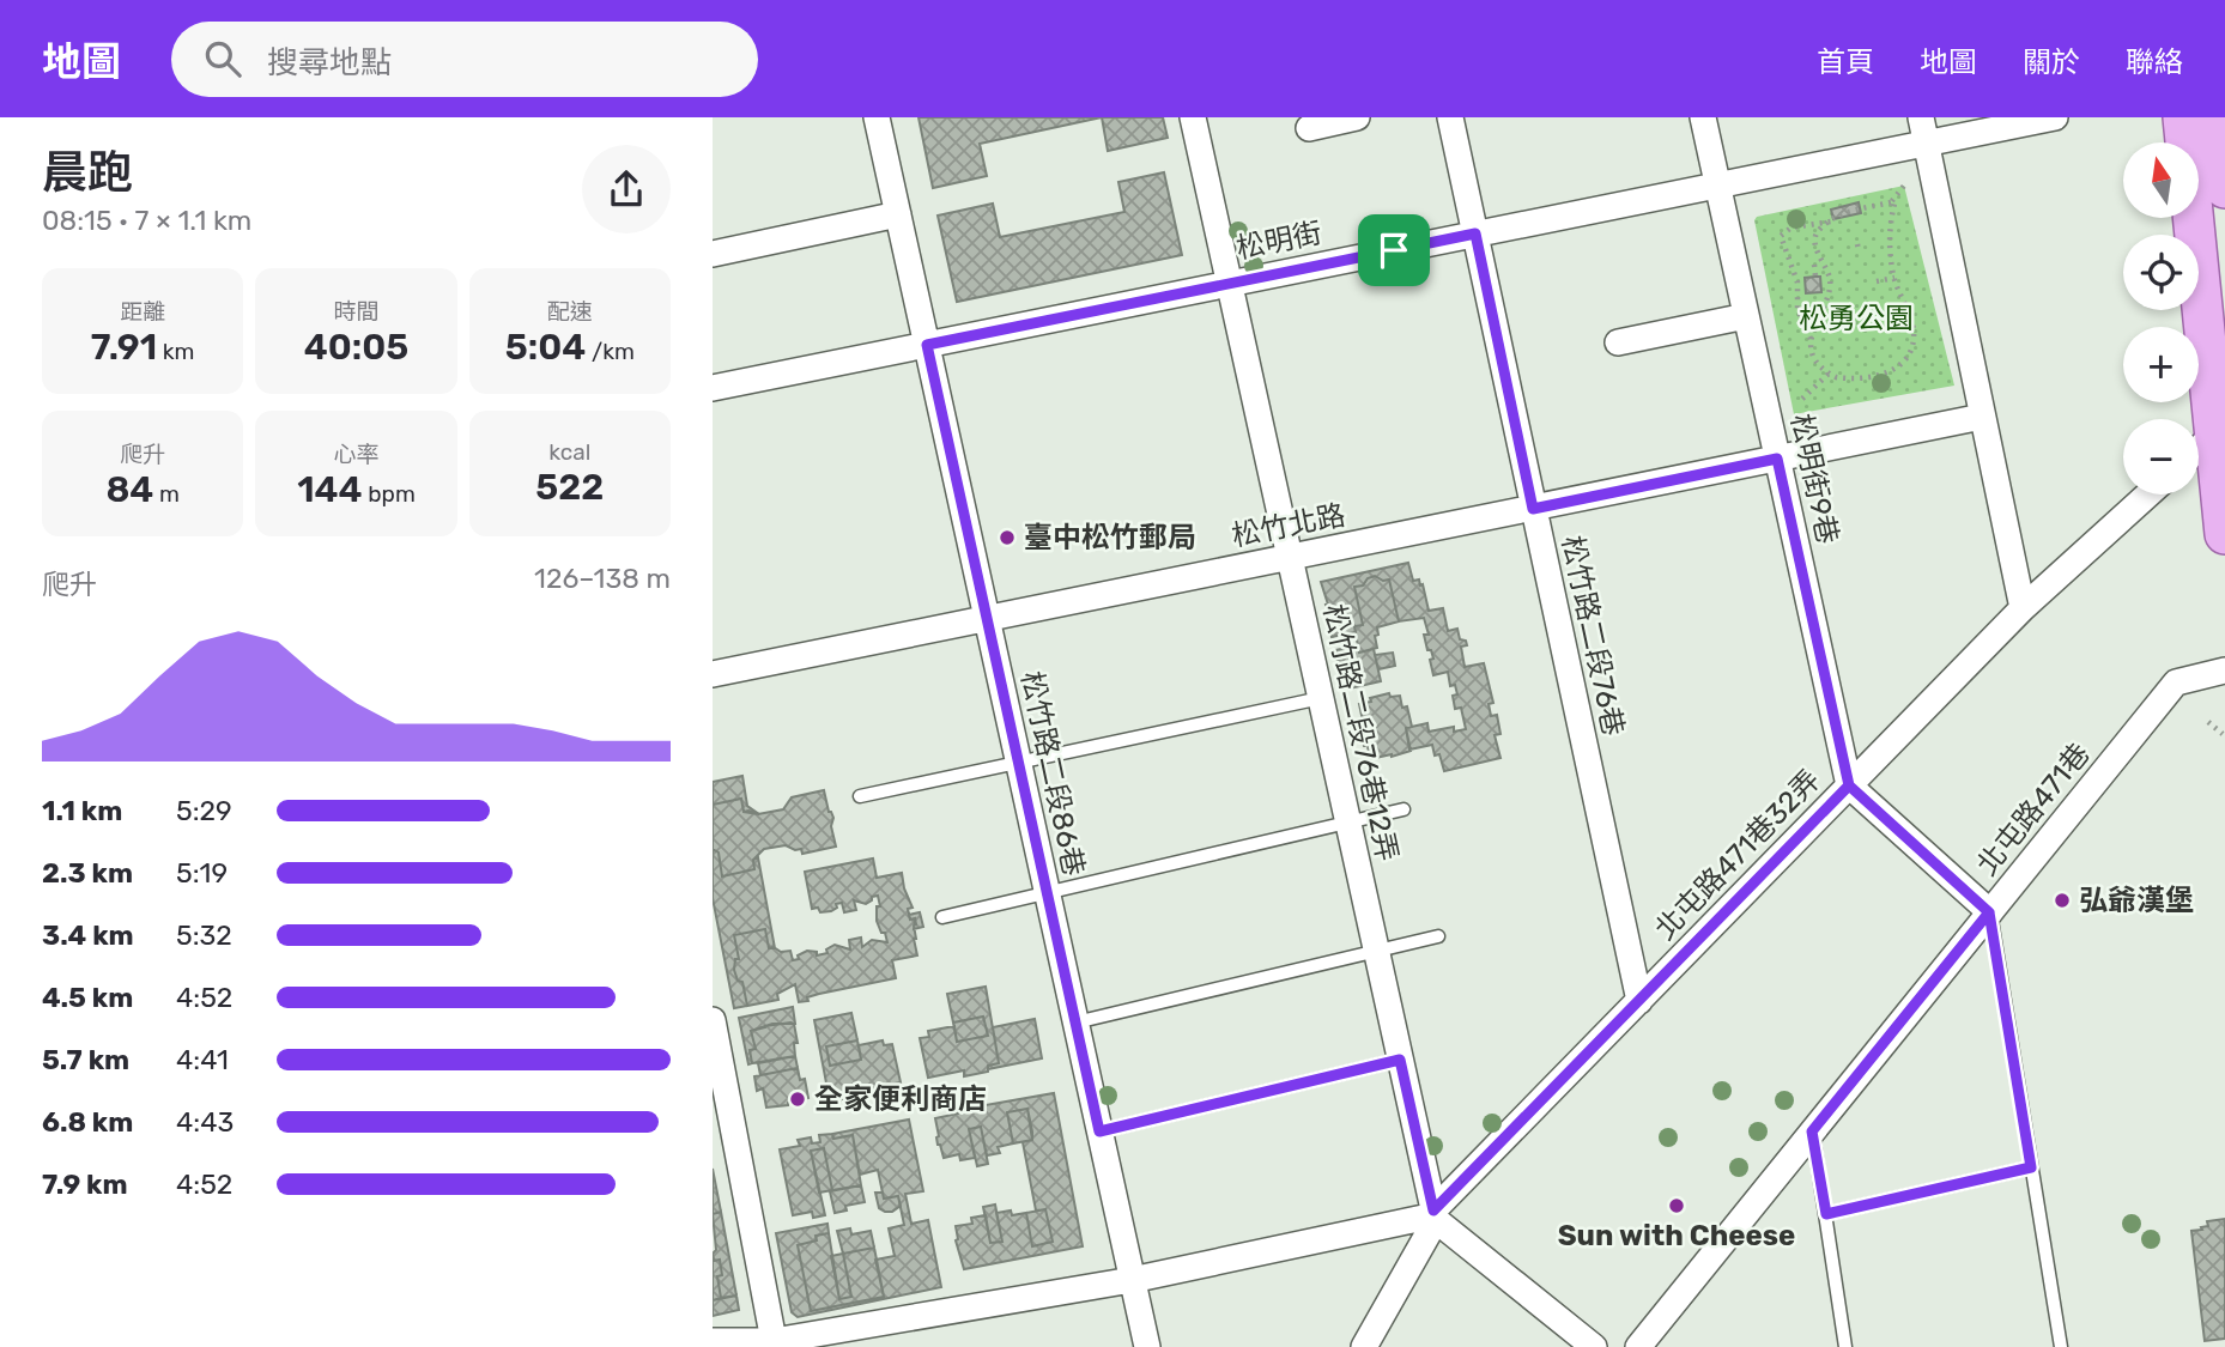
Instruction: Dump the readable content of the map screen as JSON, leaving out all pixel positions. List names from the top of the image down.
{
  "streets": {
    "street": [
      "松明街",
      "松明街9巷",
      "松竹北路",
      "松竹路二段76巷",
      "松竹路二段76巷12弄",
      "松竹路二段86巷",
      "北屯路471巷",
      "北屯路471巷32弄"
    ]
  },
  "crossings": [
    ["松明街", "松明街9巷"],
    ["松明街", "松竹路二段76巷"],
    ["松明街", "松竹路二段76巷12弄"],
    ["松明街", "松竹路二段86巷"],
    ["松明街9巷", "松竹北路"],
    ["松明街9巷", "北屯路471巷32弄"],
    ["松竹北路", "松竹路二段76巷"],
    ["松竹北路", "松竹路二段76巷12弄"],
    ["松竹北路", "松竹路二段86巷"],
    ["松竹路二段76巷", "北屯路471巷32弄"],
    ["松竹路二段76巷12弄", "北屯路471巷32弄"]
  ],
  "parks": ["松勇公園"],
  "places": [
    "臺中松竹郵局",
    "弘爺漢堡",
    "全家便利商店",
    "Sun with Cheese"
  ],
  "north": "top",
  "page": {
    "header": "地圖",
    "search": "搜尋地點",
    "nav": [
      "首頁",
      "地圖",
      "關於",
      "聯絡"
    ],
    "heading": ["晨跑", "08:15 · 7 × 1.1 km"],
    "map_buttons": ["+", "−"],
    "stats": [
      ["距離", "7.91 km"],
      ["時間", "40:05"],
      ["配速", "5:04 /km"],
      ["爬升", "84 m"],
      ["心率", "144 bpm"],
      ["kcal", "522"]
    ],
    "chart": ["爬升", "126–138 m"],
    "list": [
      {
        "name": "1.1 km",
        "note": "5:29"
      },
      {
        "name": "2.3 km",
        "note": "5:19"
      },
      {
        "name": "3.4 km",
        "note": "5:32"
      },
      {
        "name": "4.5 km",
        "note": "4:52"
      },
      {
        "name": "5.7 km",
        "note": "4:41"
      },
      {
        "name": "6.8 km",
        "note": "4:43"
      },
      {
        "name": "7.9 km",
        "note": "4:52"
      }
    ]
  }
}
